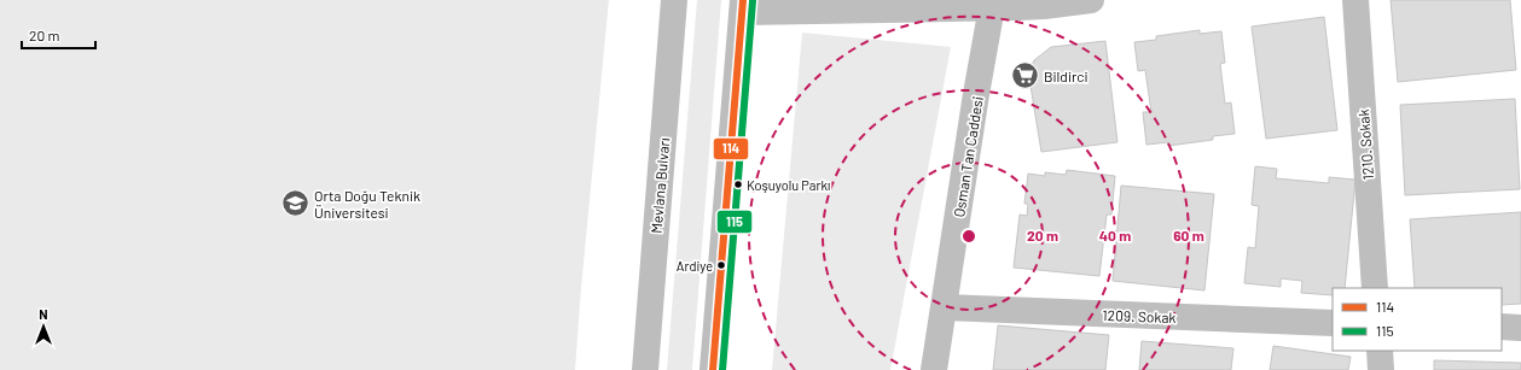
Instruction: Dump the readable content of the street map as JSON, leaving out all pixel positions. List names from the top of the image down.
{
  "streets": {
    "highway": ["Mevlana Bulvarı"],
    "street": ["1210. Sokak", "Osman Tan Caddesi", "1209. Sokak"]
  },
  "crossings": [
    ["Osman Tan Caddesi", "1209. Sokak"]
  ],
  "places": {
    "supermarket": ["Bildirci"],
    "other": ["Koşuyolu Parkı", "Ardiye"],
    "school or university": ["Orta Doğu Teknik Üniversitesi"]
  },
  "lines": ["transit line 114", "transit line 115"],
  "legend": ["114", "115"],
  "scale_bar": "20 m",
  "north": "top",
  "rings": ["20 m", "40 m", "60 m"]
}
